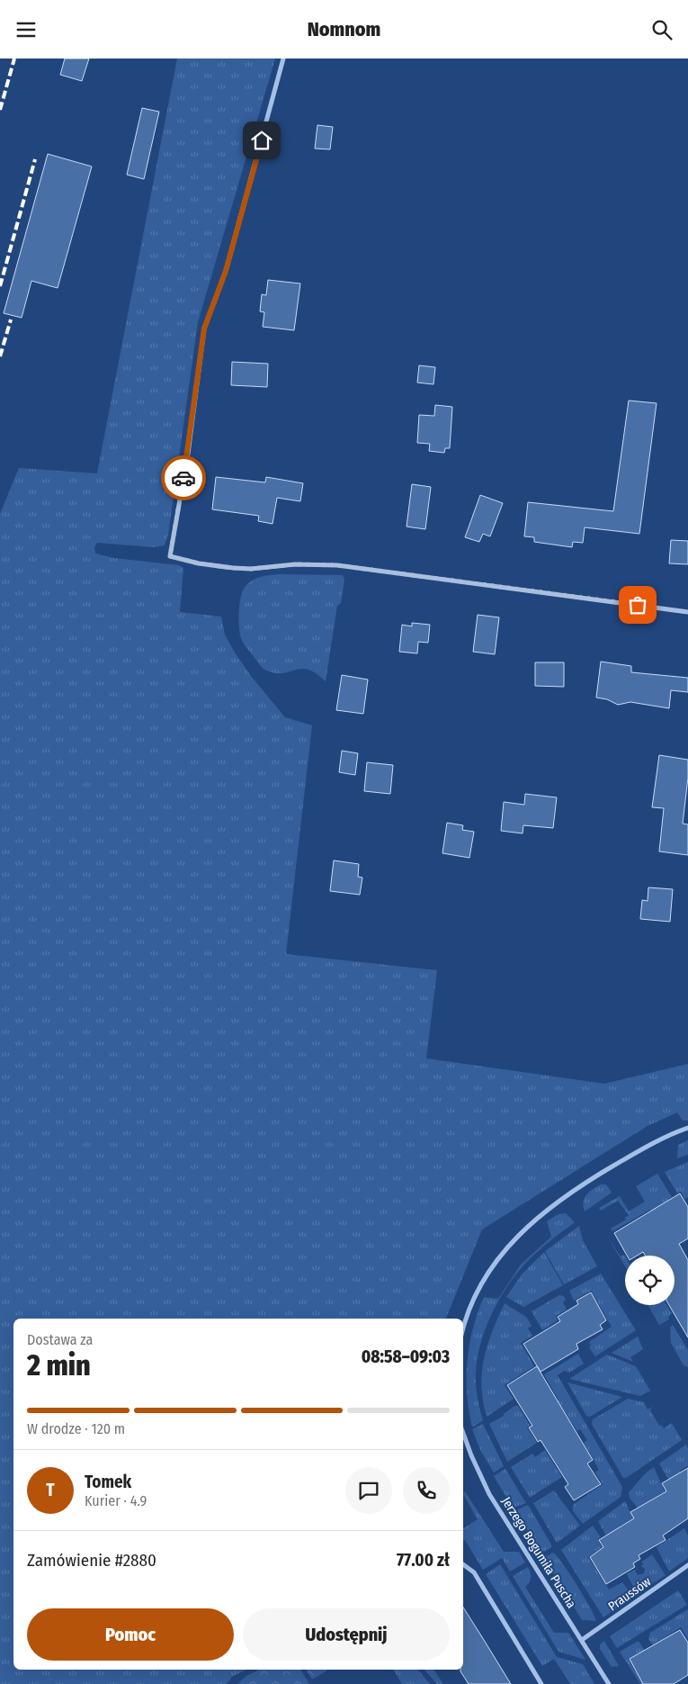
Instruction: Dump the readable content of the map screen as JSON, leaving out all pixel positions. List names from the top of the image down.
{
  "streets": {
    "street": ["Jerzego Bogumiła Puscha", "Praussów"]
  },
  "crossings": [
    ["Jerzego Bogumiła Puscha", "Praussów"]
  ],
  "page": {
    "header": "Nomnom",
    "heading": ["2 min", "Dostawa za", "08:58–09:03"],
    "panel": [
      "Tomek",
      "Kurier · 4.9",
      "Zamówienie #2880",
      "77.00 zł"
    ],
    "bar": "W drodze · 120 m",
    "round": "T",
    "buttons": ["Pomoc", "Udostępnij"]
  }
}
